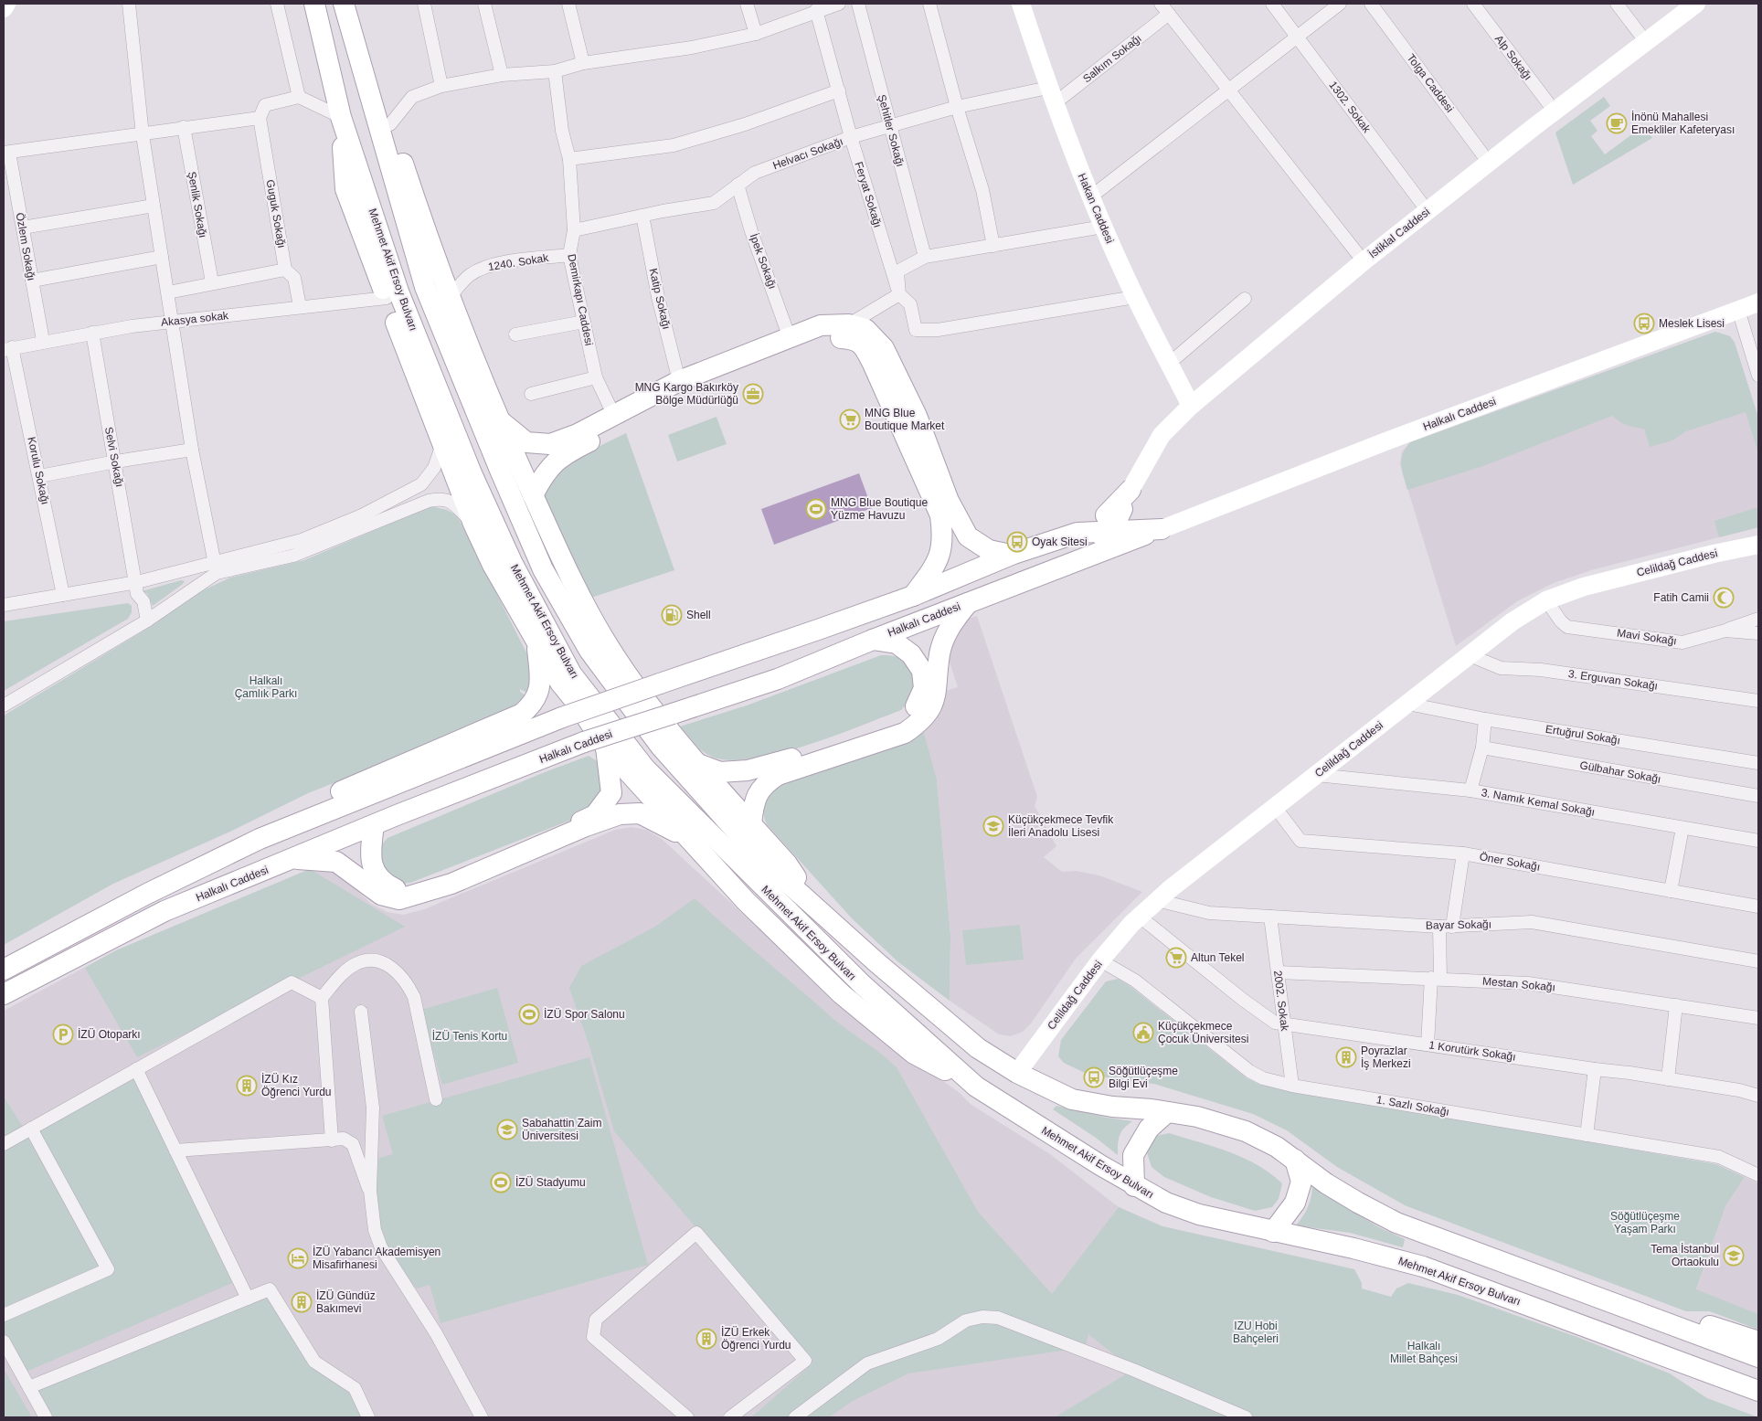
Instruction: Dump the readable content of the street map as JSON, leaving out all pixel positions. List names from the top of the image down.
{
  "streets": {
    "main road": ["Mehmet Akif Ersoy Bulvarı", "Halkalı Caddesi"],
    "street": [
      "Alp Sokağı",
      "Salkım Sokağı",
      "Tolga Caddesi",
      "1302. Sokak",
      "Şehitler Sokağı",
      "Helvacı Sokağı",
      "Feryat Sokağı",
      "Şenlik Sokağı",
      "Hakan Caddesi",
      "Guguk Sokağı",
      "İstiklal Caddesi",
      "Özlem Sokağı",
      "İpek Sokağı",
      "1240. Sokak",
      "Katip Sokağı",
      "Demirkapı Caddesi",
      "Akasya sokak",
      "Selvi Sokağı",
      "Korulu Sokağı",
      "Celildağ Caddesi",
      "Mavi Sokağı",
      "3. Erguvan Sokağı",
      "Ertuğrul Sokağı",
      "Gülbahar Sokağı",
      "3. Namık Kemal Sokağı",
      "Öner Sokağı",
      "Bayar Sokağı",
      "Mestan Sokağı",
      "2002. Sokak",
      "1 Korutürk Sokağı",
      "1. Sazlı Sokağı"
    ]
  },
  "crossings": [
    ["Alp Sokağı", "İstiklal Caddesi"],
    ["Salkım Sokağı", "Helvacı Sokağı"],
    ["Salkım Sokağı", "Hakan Caddesi"],
    ["Tolga Caddesi", "İstiklal Caddesi"],
    ["1302. Sokak", "İstiklal Caddesi"],
    ["Şehitler Sokağı", "Helvacı Sokağı"],
    ["Helvacı Sokağı", "Feryat Sokağı"],
    ["Helvacı Sokağı", "Hakan Caddesi"],
    ["Helvacı Sokağı", "İpek Sokağı"],
    ["Helvacı Sokağı", "Katip Sokağı"],
    ["Helvacı Sokağı", "Demirkapı Caddesi"],
    ["Hakan Caddesi", "İstiklal Caddesi"],
    ["Guguk Sokağı", "Akasya sokak"],
    ["Özlem Sokağı", "Akasya sokak"],
    ["1240. Sokak", "Demirkapı Caddesi"],
    ["Mehmet Akif Ersoy Bulvarı", "Celildağ Caddesi"],
    ["Akasya sokak", "Selvi Sokağı"],
    ["Akasya sokak", "Korulu Sokağı"],
    ["Celildağ Caddesi", "Mavi Sokağı"],
    ["Celildağ Caddesi", "3. Erguvan Sokağı"],
    ["Celildağ Caddesi", "Ertuğrul Sokağı"],
    ["Celildağ Caddesi", "3. Namık Kemal Sokağı"],
    ["Celildağ Caddesi", "Öner Sokağı"],
    ["Celildağ Caddesi", "Bayar Sokağı"],
    ["Celildağ Caddesi", "1 Korutürk Sokağı"],
    ["Celildağ Caddesi", "1. Sazlı Sokağı"],
    ["Bayar Sokağı", "2002. Sokak"],
    ["Mestan Sokağı", "2002. Sokak"],
    ["2002. Sokak", "1 Korutürk Sokağı"],
    ["2002. Sokak", "1. Sazlı Sokağı"]
  ],
  "parks": [
    "Halkalı Çamlık Parkı",
    "İZÜ Tenis Kortu",
    "Söğütlüçeşme Yaşam Parkı",
    "IZU Hobi Bahçeleri",
    "Halkalı Millet Bahçesi"
  ],
  "places": {
    "cafe": ["İnönü Mahallesi Emekliler Kafeteryası"],
    "bus stop": ["Meslek Lisesi", "Oyak Sitesi", "Söğütlüçeşme Bilgi Evi"],
    "office": ["MNG Kargo Bakırköy Bölge Müdürlüğü"],
    "supermarket": ["MNG Blue Boutique Market", "Altun Tekel"],
    "sports": ["MNG Blue Boutique Yüzme Havuzu", "İZÜ Spor Salonu", "İZÜ Stadyumu"],
    "mosque": ["Fatih Camii"],
    "fuel station": ["Shell"],
    "school or university": ["Küçükçekmece Tevfik İleri Anadolu Lisesi", "Sabahattin Zaim Üniversitesi", "Tema İstanbul Ortaokulu"],
    "public building": ["Küçükçekmece Çocuk Üniversitesi"],
    "parking": ["İZÜ Otoparkı"],
    "building": [
      "Poyrazlar İş Merkezi",
      "İZÜ Kız Öğrenci Yurdu",
      "İZÜ Gündüz Bakımevi",
      "İZÜ Erkek Öğrenci Yurdu"
    ],
    "hotel": ["İZÜ Yabancı Akademisyen Misafirhanesi"]
  }
}
